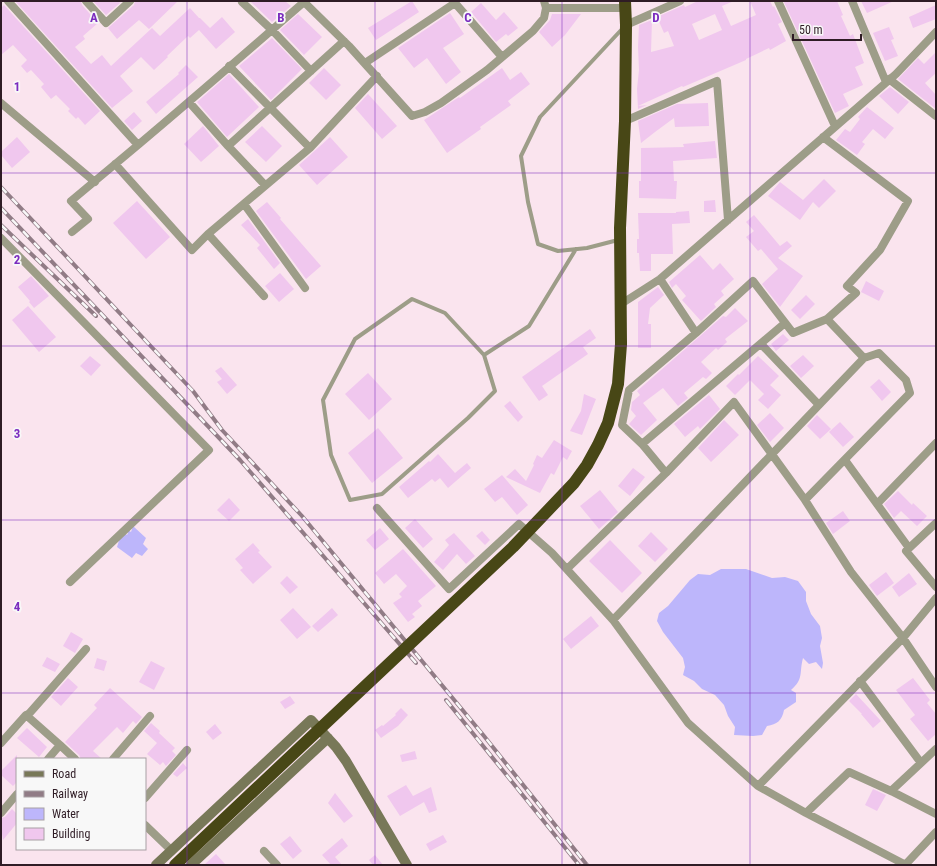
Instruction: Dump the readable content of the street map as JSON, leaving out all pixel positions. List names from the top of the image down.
{
  "legend": [
    "Road",
    "Railway",
    "Water",
    "Building"
  ],
  "scale_bar": "50 m",
  "grid": {
    "columns": [
      "A",
      "B",
      "C",
      "D"
    ],
    "rows": [
      "1",
      "2",
      "3",
      "4"
    ]
  }
}
